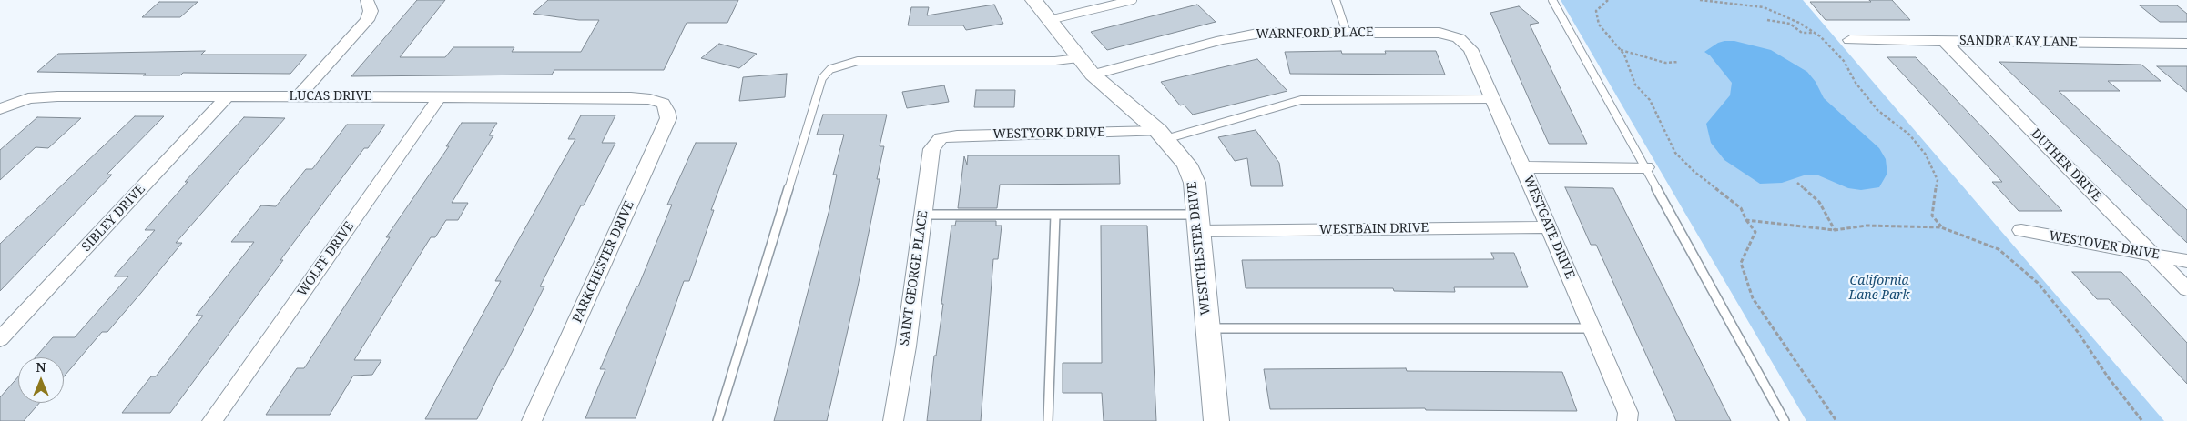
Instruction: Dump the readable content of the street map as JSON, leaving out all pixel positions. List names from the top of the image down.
{
  "streets": {
    "street": [
      "WARNFORD PLACE",
      "SANDRA KAY LANE",
      "LUCAS DRIVE",
      "WESTYORK DRIVE",
      "DUTHER DRIVE",
      "SIBLEY DRIVE",
      "WESTGATE DRIVE",
      "WESTBAIN DRIVE",
      "WESTOVER DRIVE",
      "WESTCHESTER DRIVE",
      "WOLFF DRIVE",
      "PARKCHESTER DRIVE",
      "SAINT GEORGE PLACE"
    ]
  },
  "crossings": [
    ["WARNFORD PLACE", "WESTGATE DRIVE"],
    ["WARNFORD PLACE", "WESTCHESTER DRIVE"],
    ["SANDRA KAY LANE", "DUTHER DRIVE"],
    ["LUCAS DRIVE", "SIBLEY DRIVE"],
    ["LUCAS DRIVE", "WOLFF DRIVE"],
    ["LUCAS DRIVE", "PARKCHESTER DRIVE"],
    ["WESTYORK DRIVE", "WESTCHESTER DRIVE"],
    ["WESTYORK DRIVE", "SAINT GEORGE PLACE"],
    ["DUTHER DRIVE", "WESTOVER DRIVE"],
    ["WESTGATE DRIVE", "WESTBAIN DRIVE"],
    ["WESTBAIN DRIVE", "WESTCHESTER DRIVE"]
  ],
  "parks": ["California Lane Park"],
  "north": "top"
}
